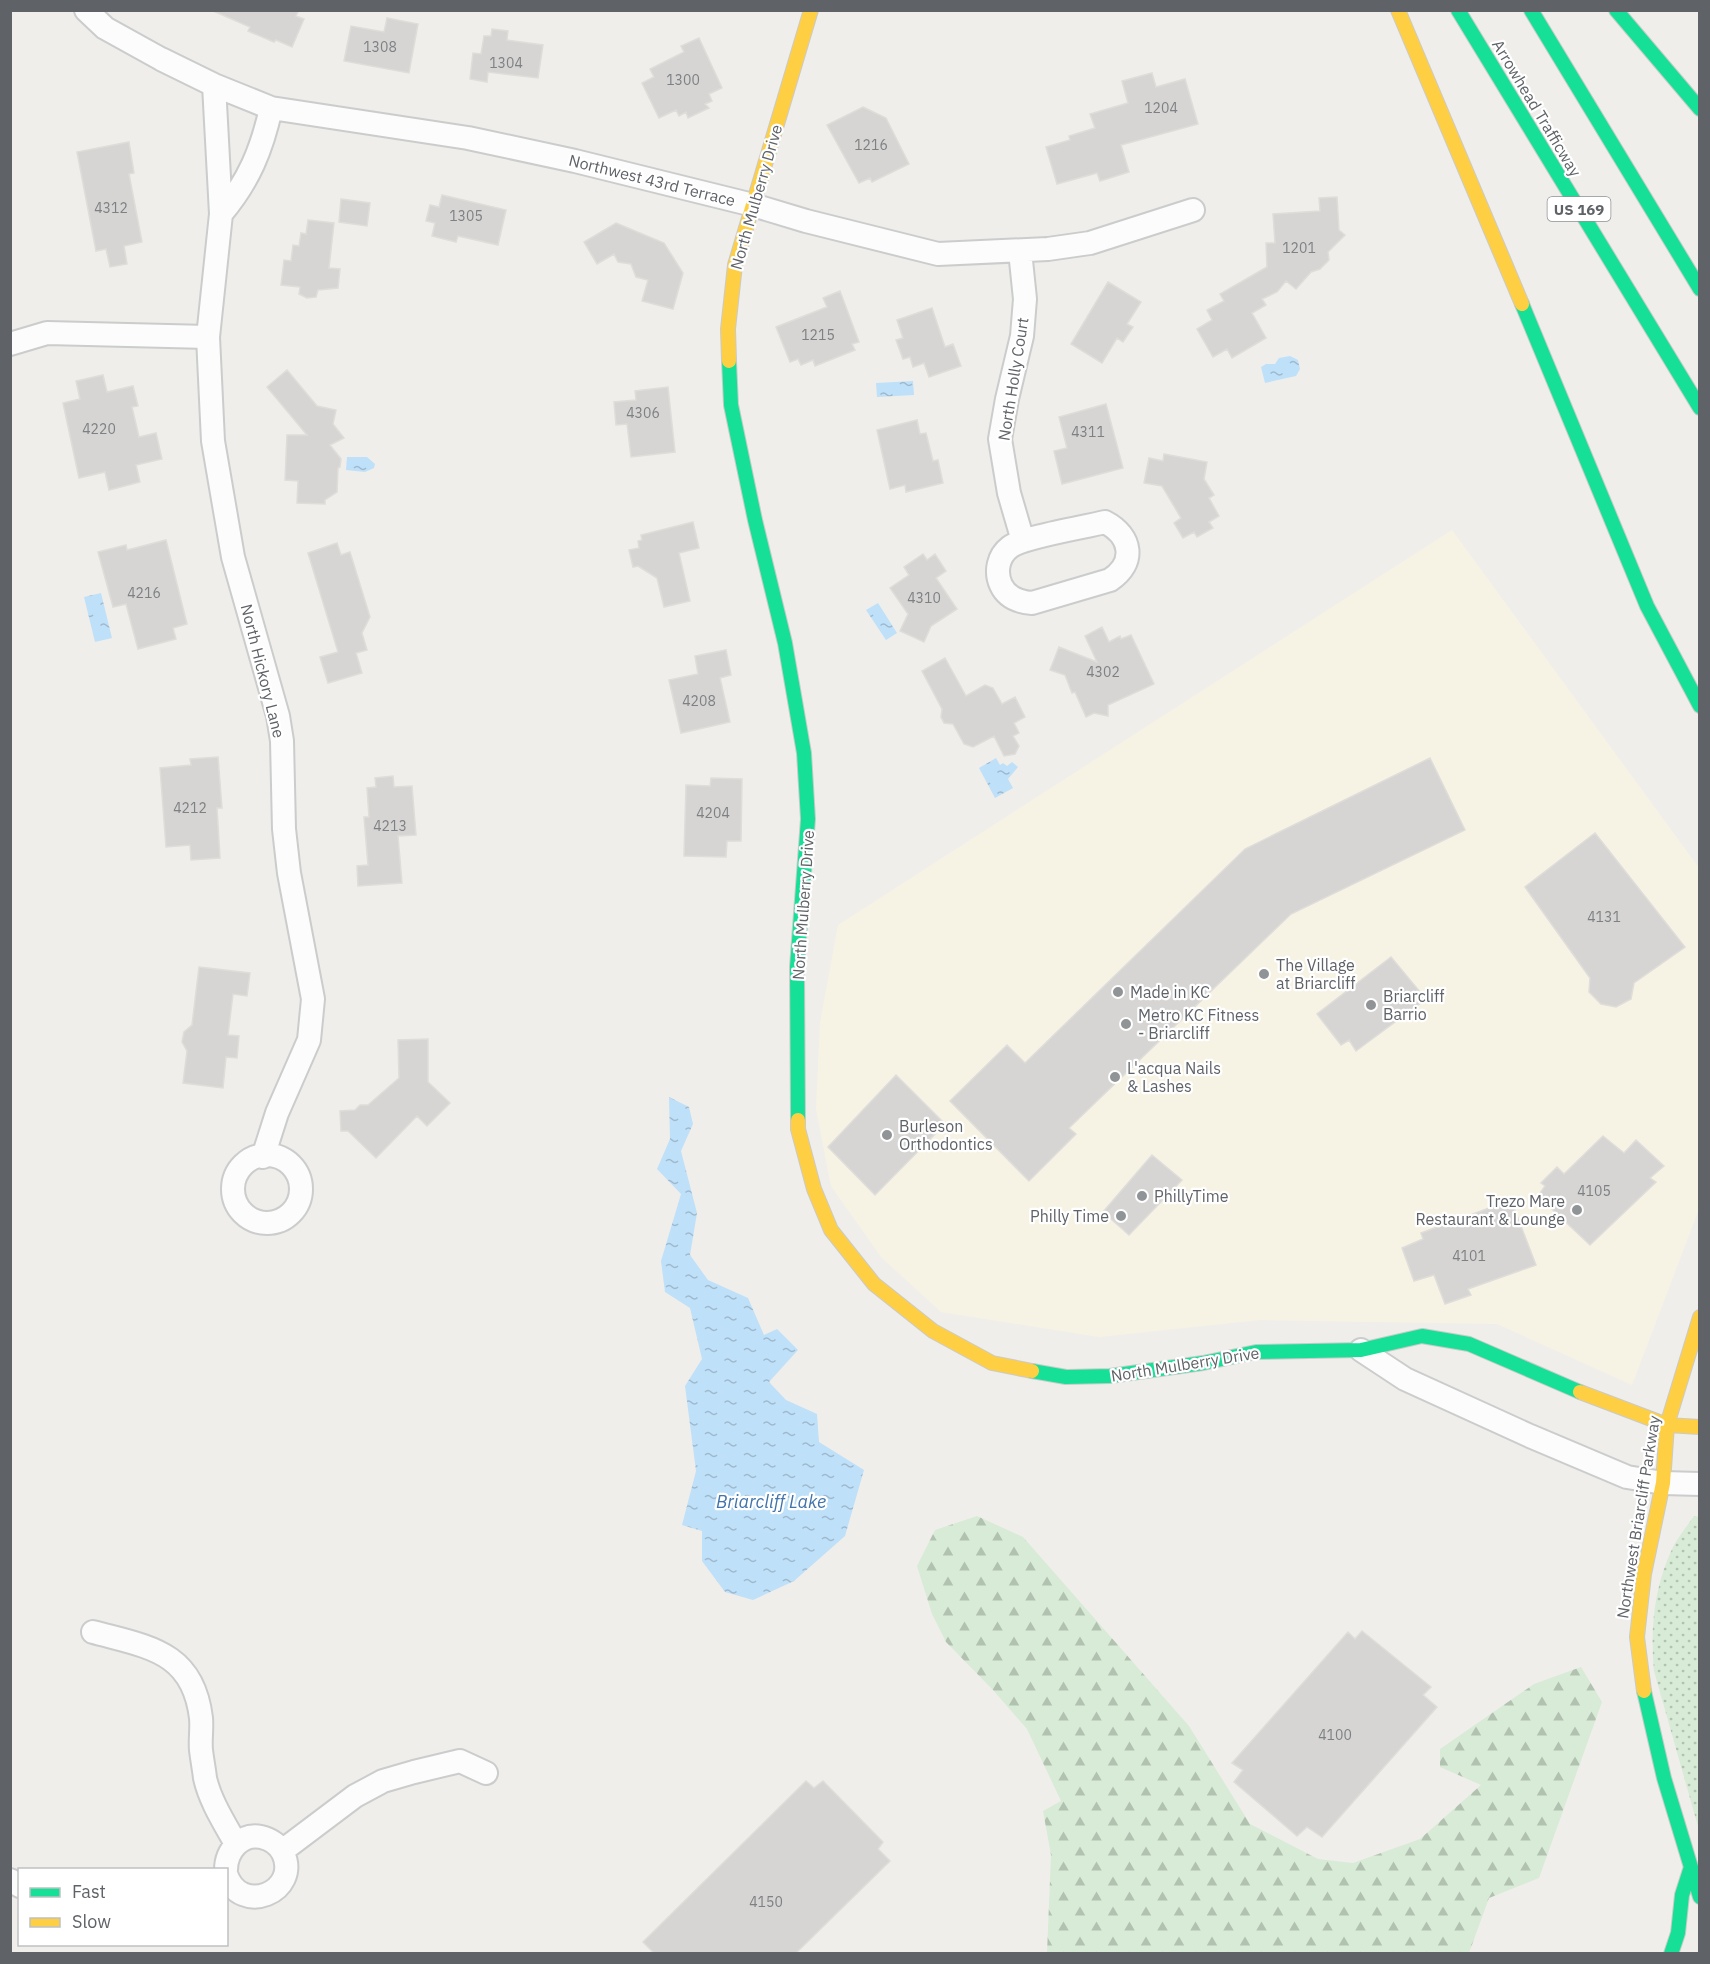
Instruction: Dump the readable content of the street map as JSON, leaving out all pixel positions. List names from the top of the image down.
{
  "streets": {
    "main road": [
      "Arrowhead Trafficway",
      "North Mulberry Drive",
      "US 169",
      "Northwest Briarcliff Parkway"
    ],
    "street": ["Northwest 43rd Terrace", "North Holly Court", "North Hickory Lane"]
  },
  "crossings": [
    ["Northwest 43rd Terrace", "North Mulberry Drive"],
    ["Northwest 43rd Terrace", "North Holly Court"],
    ["Northwest 43rd Terrace", "North Hickory Lane"],
    ["North Mulberry Drive", "Northwest Briarcliff Parkway"]
  ],
  "water": ["Briarcliff Lake"],
  "places": [
    "The Village at Briarcliff",
    "Made in KC",
    "Briarcliff Barrio",
    "Metro KC Fitness - Briarcliff",
    "L'acqua Nails & Lashes",
    "Burleson Orthodontics",
    "PhillyTime",
    "Trezo Mare Restaurant & Lounge",
    "Philly Time"
  ],
  "house_numbers": [
    "1308",
    "1304",
    "1300",
    "1204",
    "1216",
    "4312",
    "1305",
    "1201",
    "1215",
    "4306",
    "4220",
    "4311",
    "4216",
    "4310",
    "4302",
    "4208",
    "4212",
    "4204",
    "4213",
    "4131",
    "4105",
    "4101",
    "4100",
    "4150"
  ],
  "legend": ["Fast", "Slow"]
}
